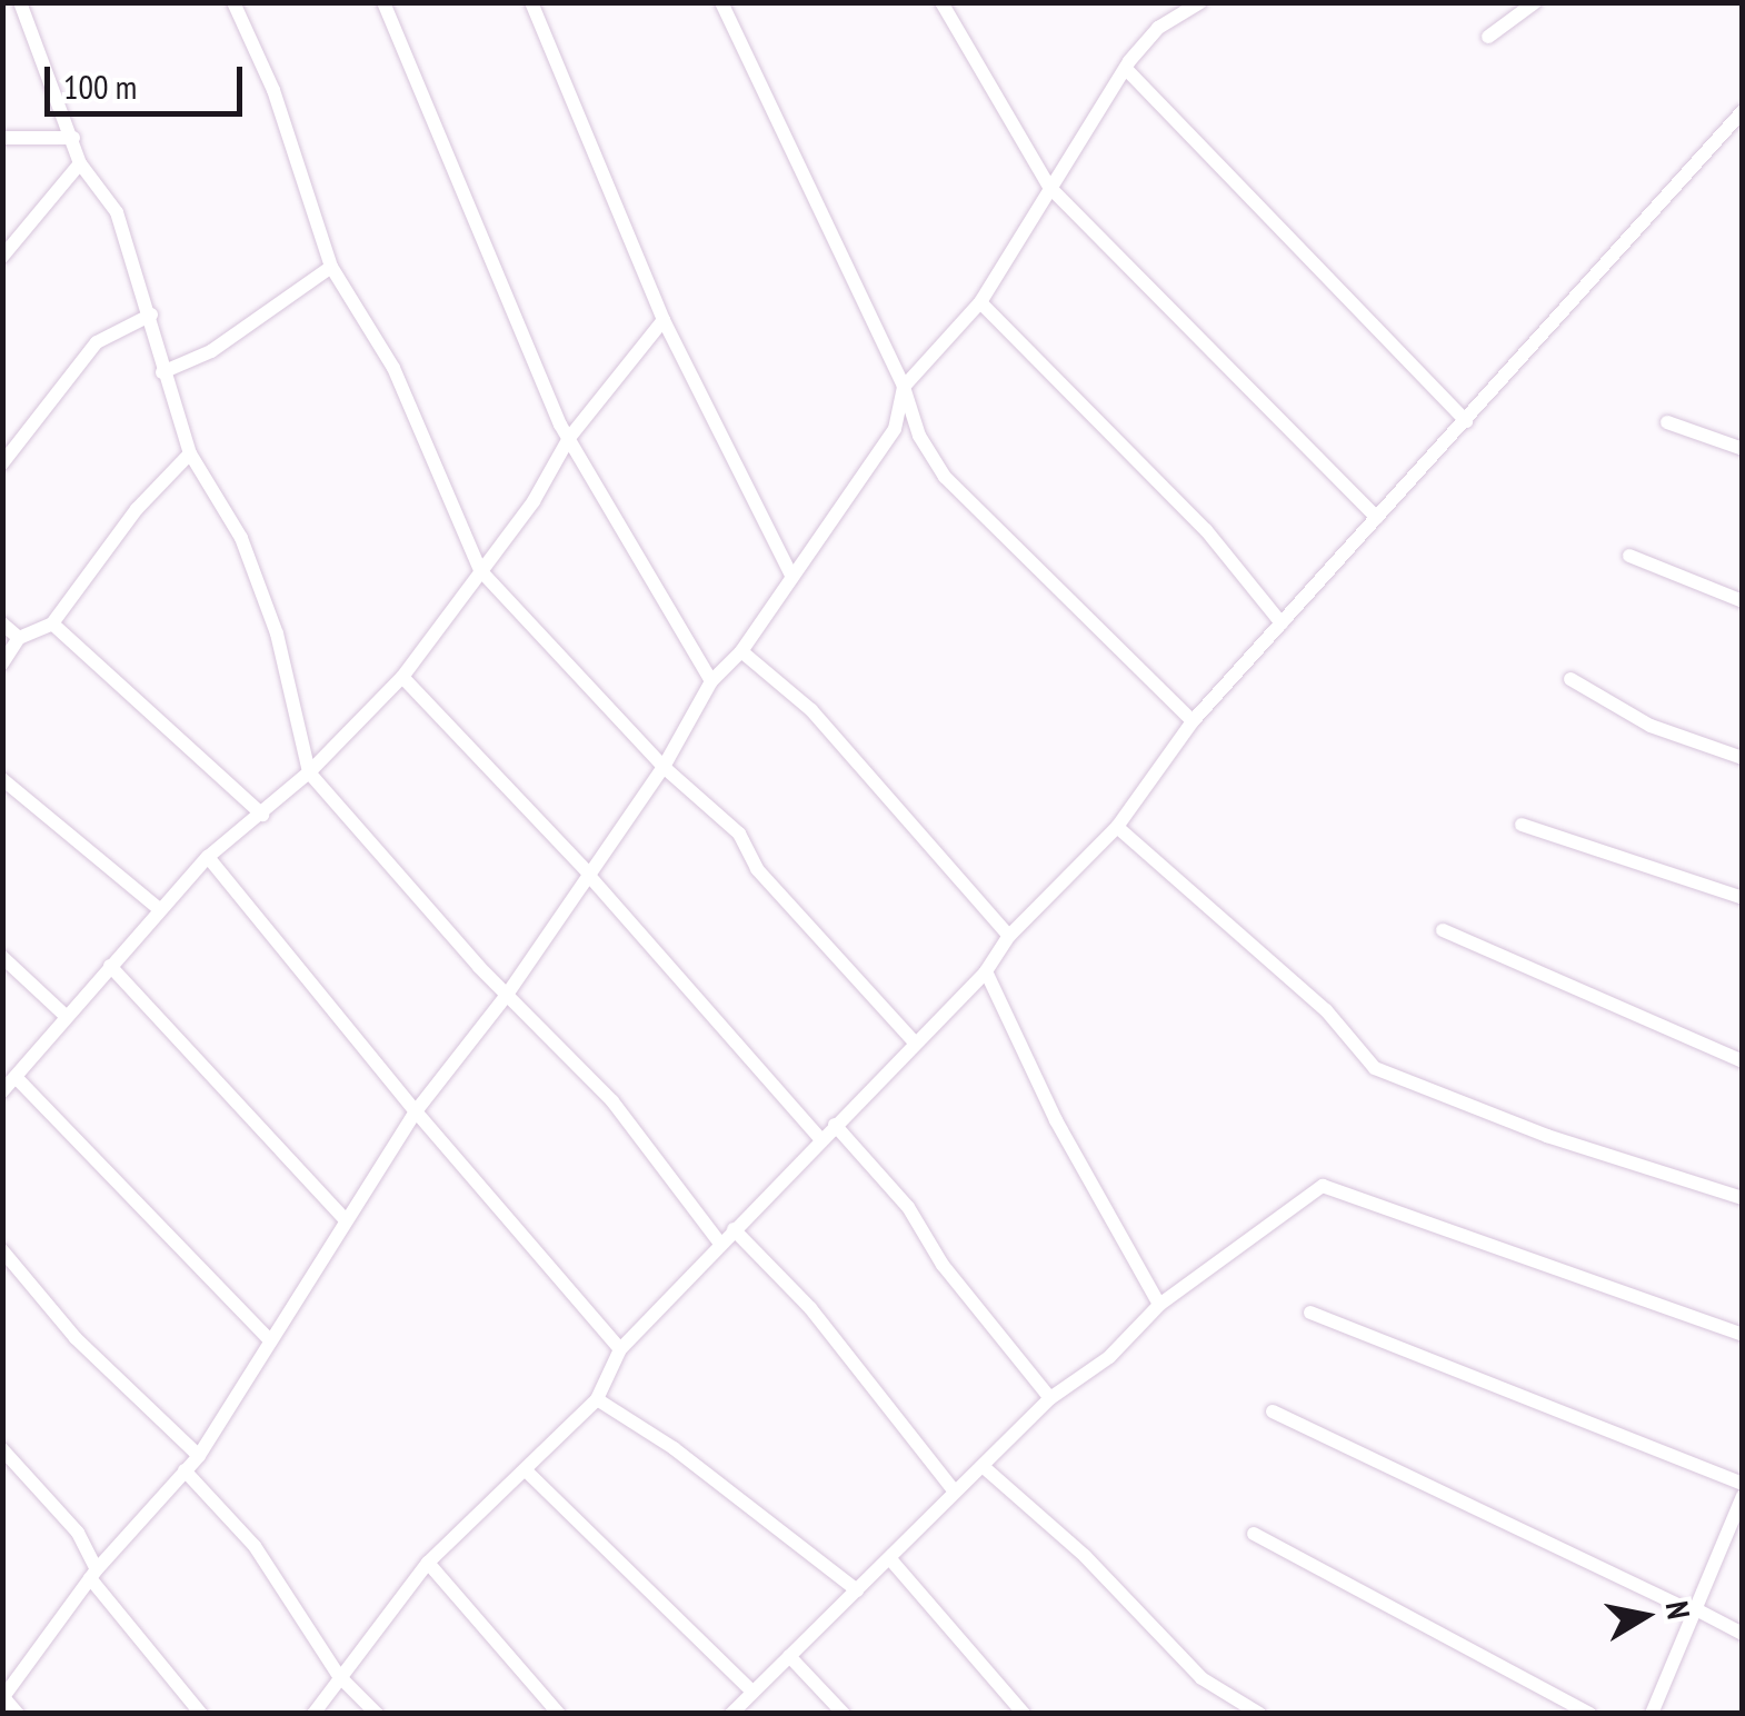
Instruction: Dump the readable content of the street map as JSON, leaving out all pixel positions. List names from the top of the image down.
{
  "scale_bar": "100 m",
  "north": "right"
}
